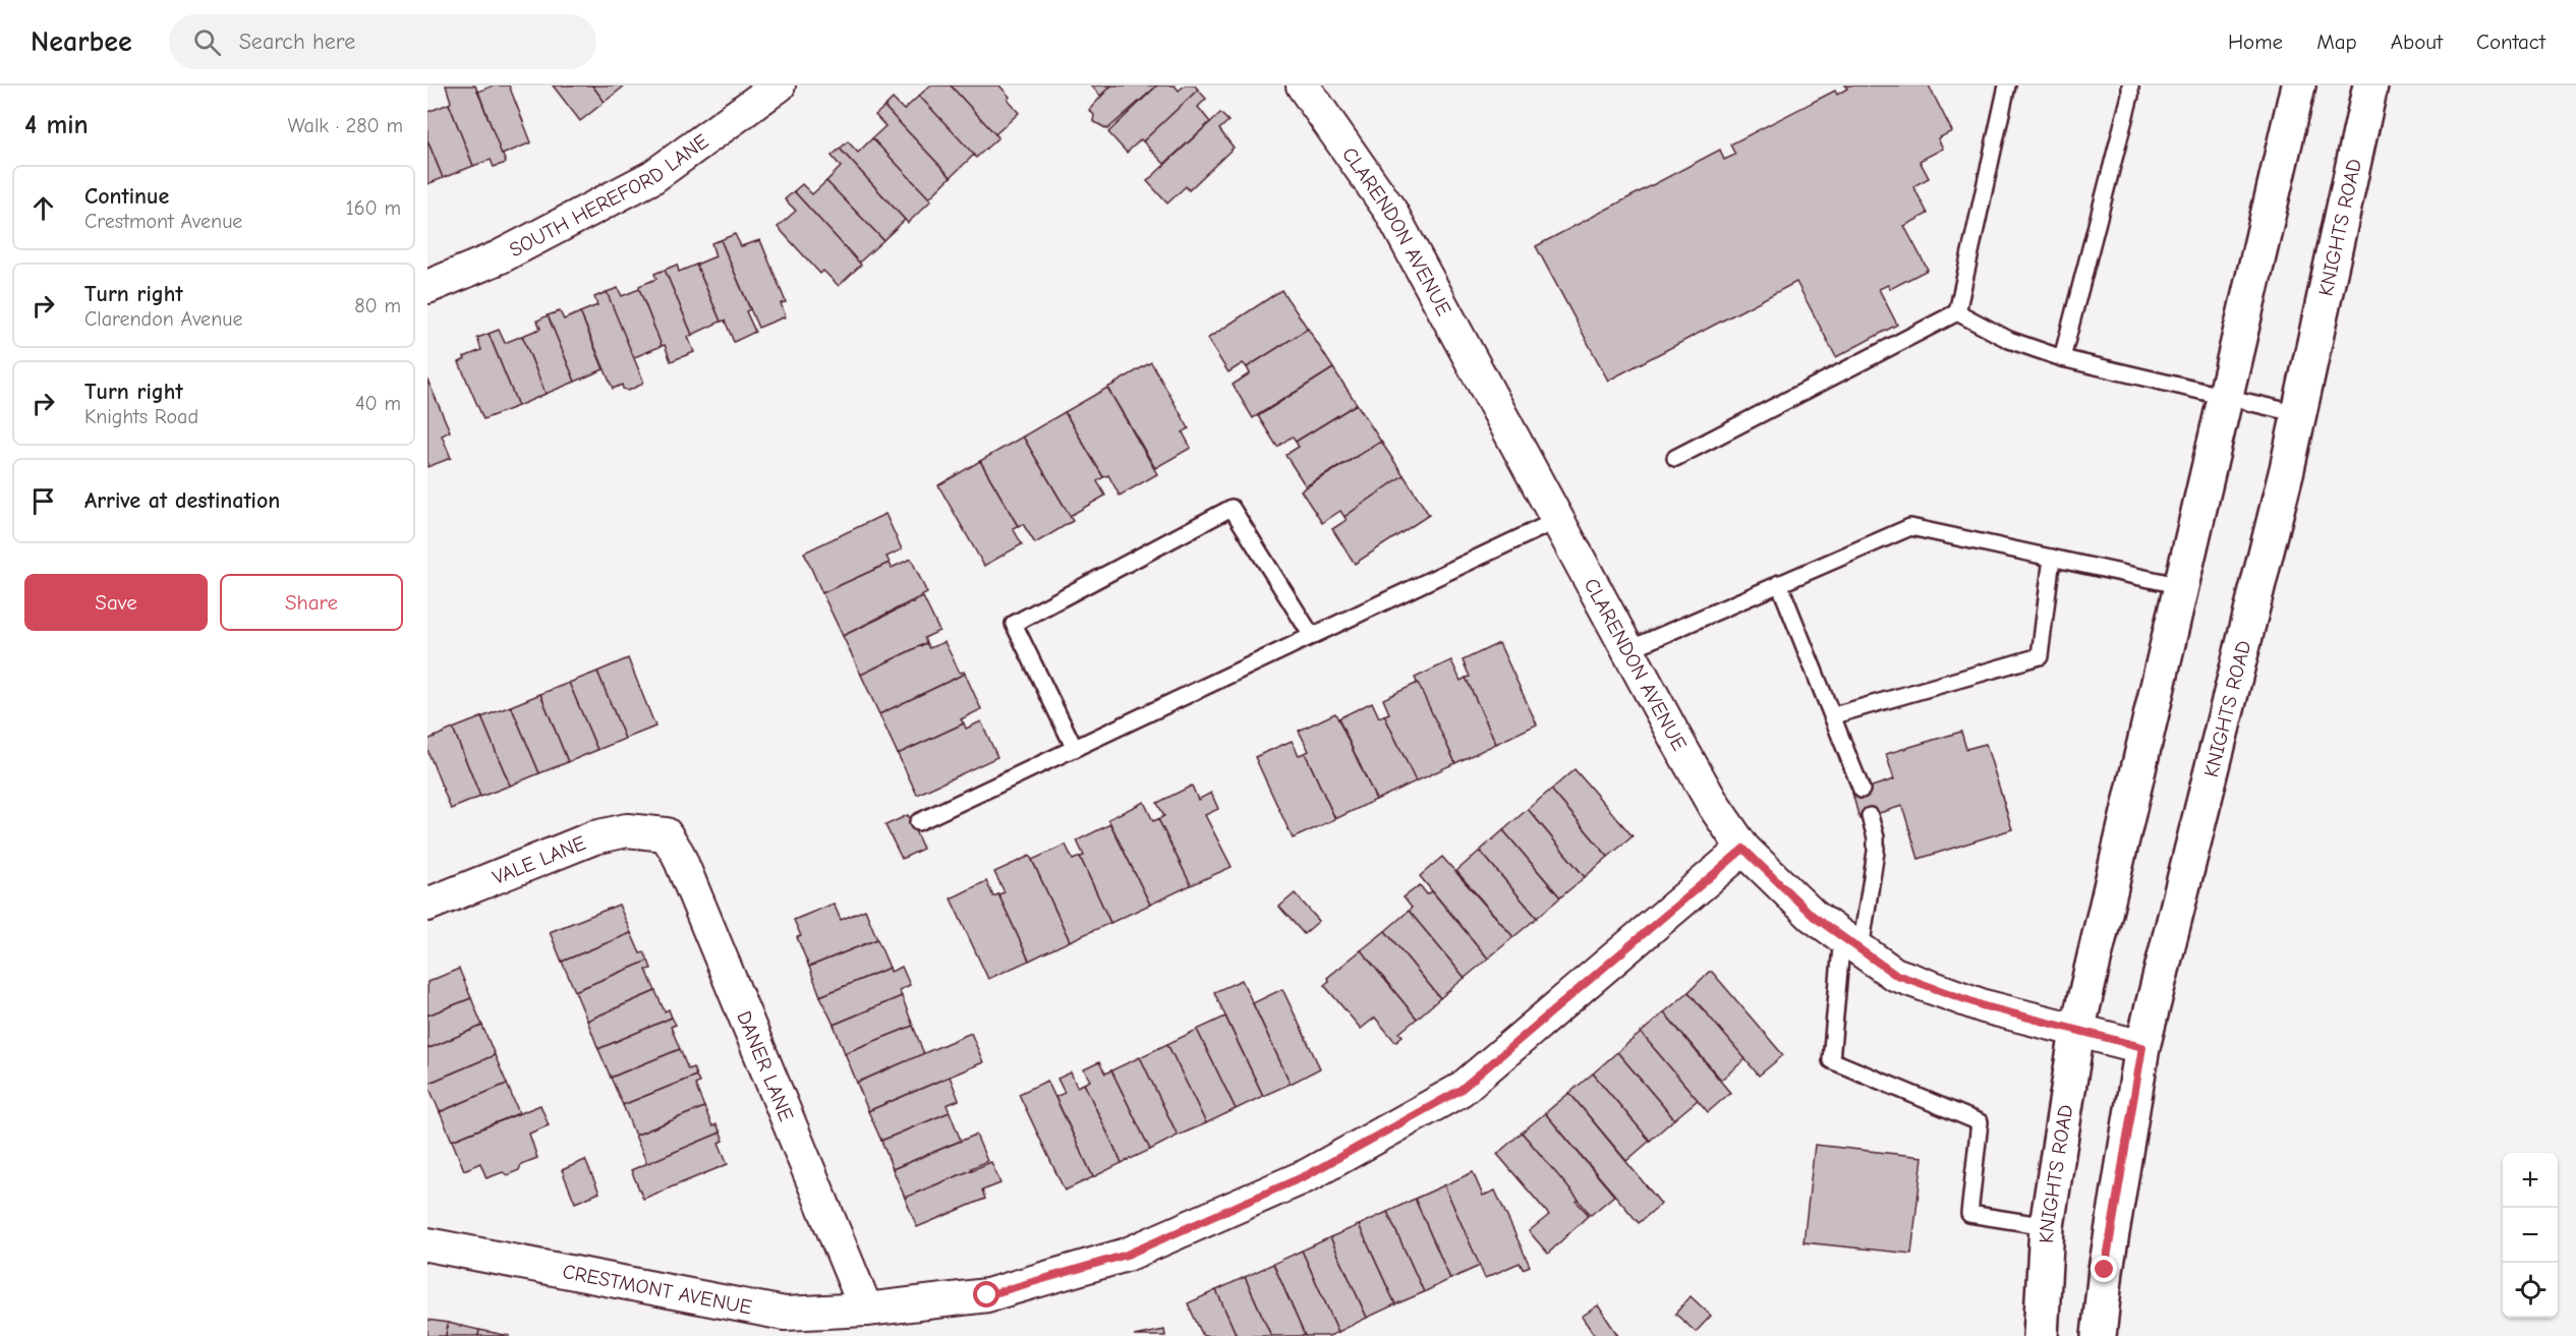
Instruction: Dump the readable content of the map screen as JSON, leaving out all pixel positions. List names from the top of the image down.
{
  "streets": {
    "main road": ["KNIGHTS ROAD"],
    "street": [
      "SOUTH HEREFORD LANE",
      "CLARENDON AVENUE",
      "VALE LANE",
      "DANER LANE",
      "CRESTMONT AVENUE"
    ]
  },
  "crossings": [
    ["KNIGHTS ROAD", "CLARENDON AVENUE"],
    ["CLARENDON AVENUE", "CRESTMONT AVENUE"],
    ["VALE LANE", "DANER LANE"],
    ["DANER LANE", "CRESTMONT AVENUE"]
  ],
  "page": {
    "header": "Nearbee",
    "search": "Search here",
    "nav": [
      "Home",
      "Map",
      "About",
      "Contact"
    ],
    "heading": ["4 min", "Walk · 280 m"],
    "list": [
      ["Continue", "Crestmont Avenue", "160 m"],
      ["Turn right", "Clarendon Avenue", "80 m"],
      ["Turn right", "Knights Road", "40 m"],
      "Arrive at destination"
    ],
    "buttons": ["Save", "Share"],
    "map_buttons": ["+", "−"]
  }
}
